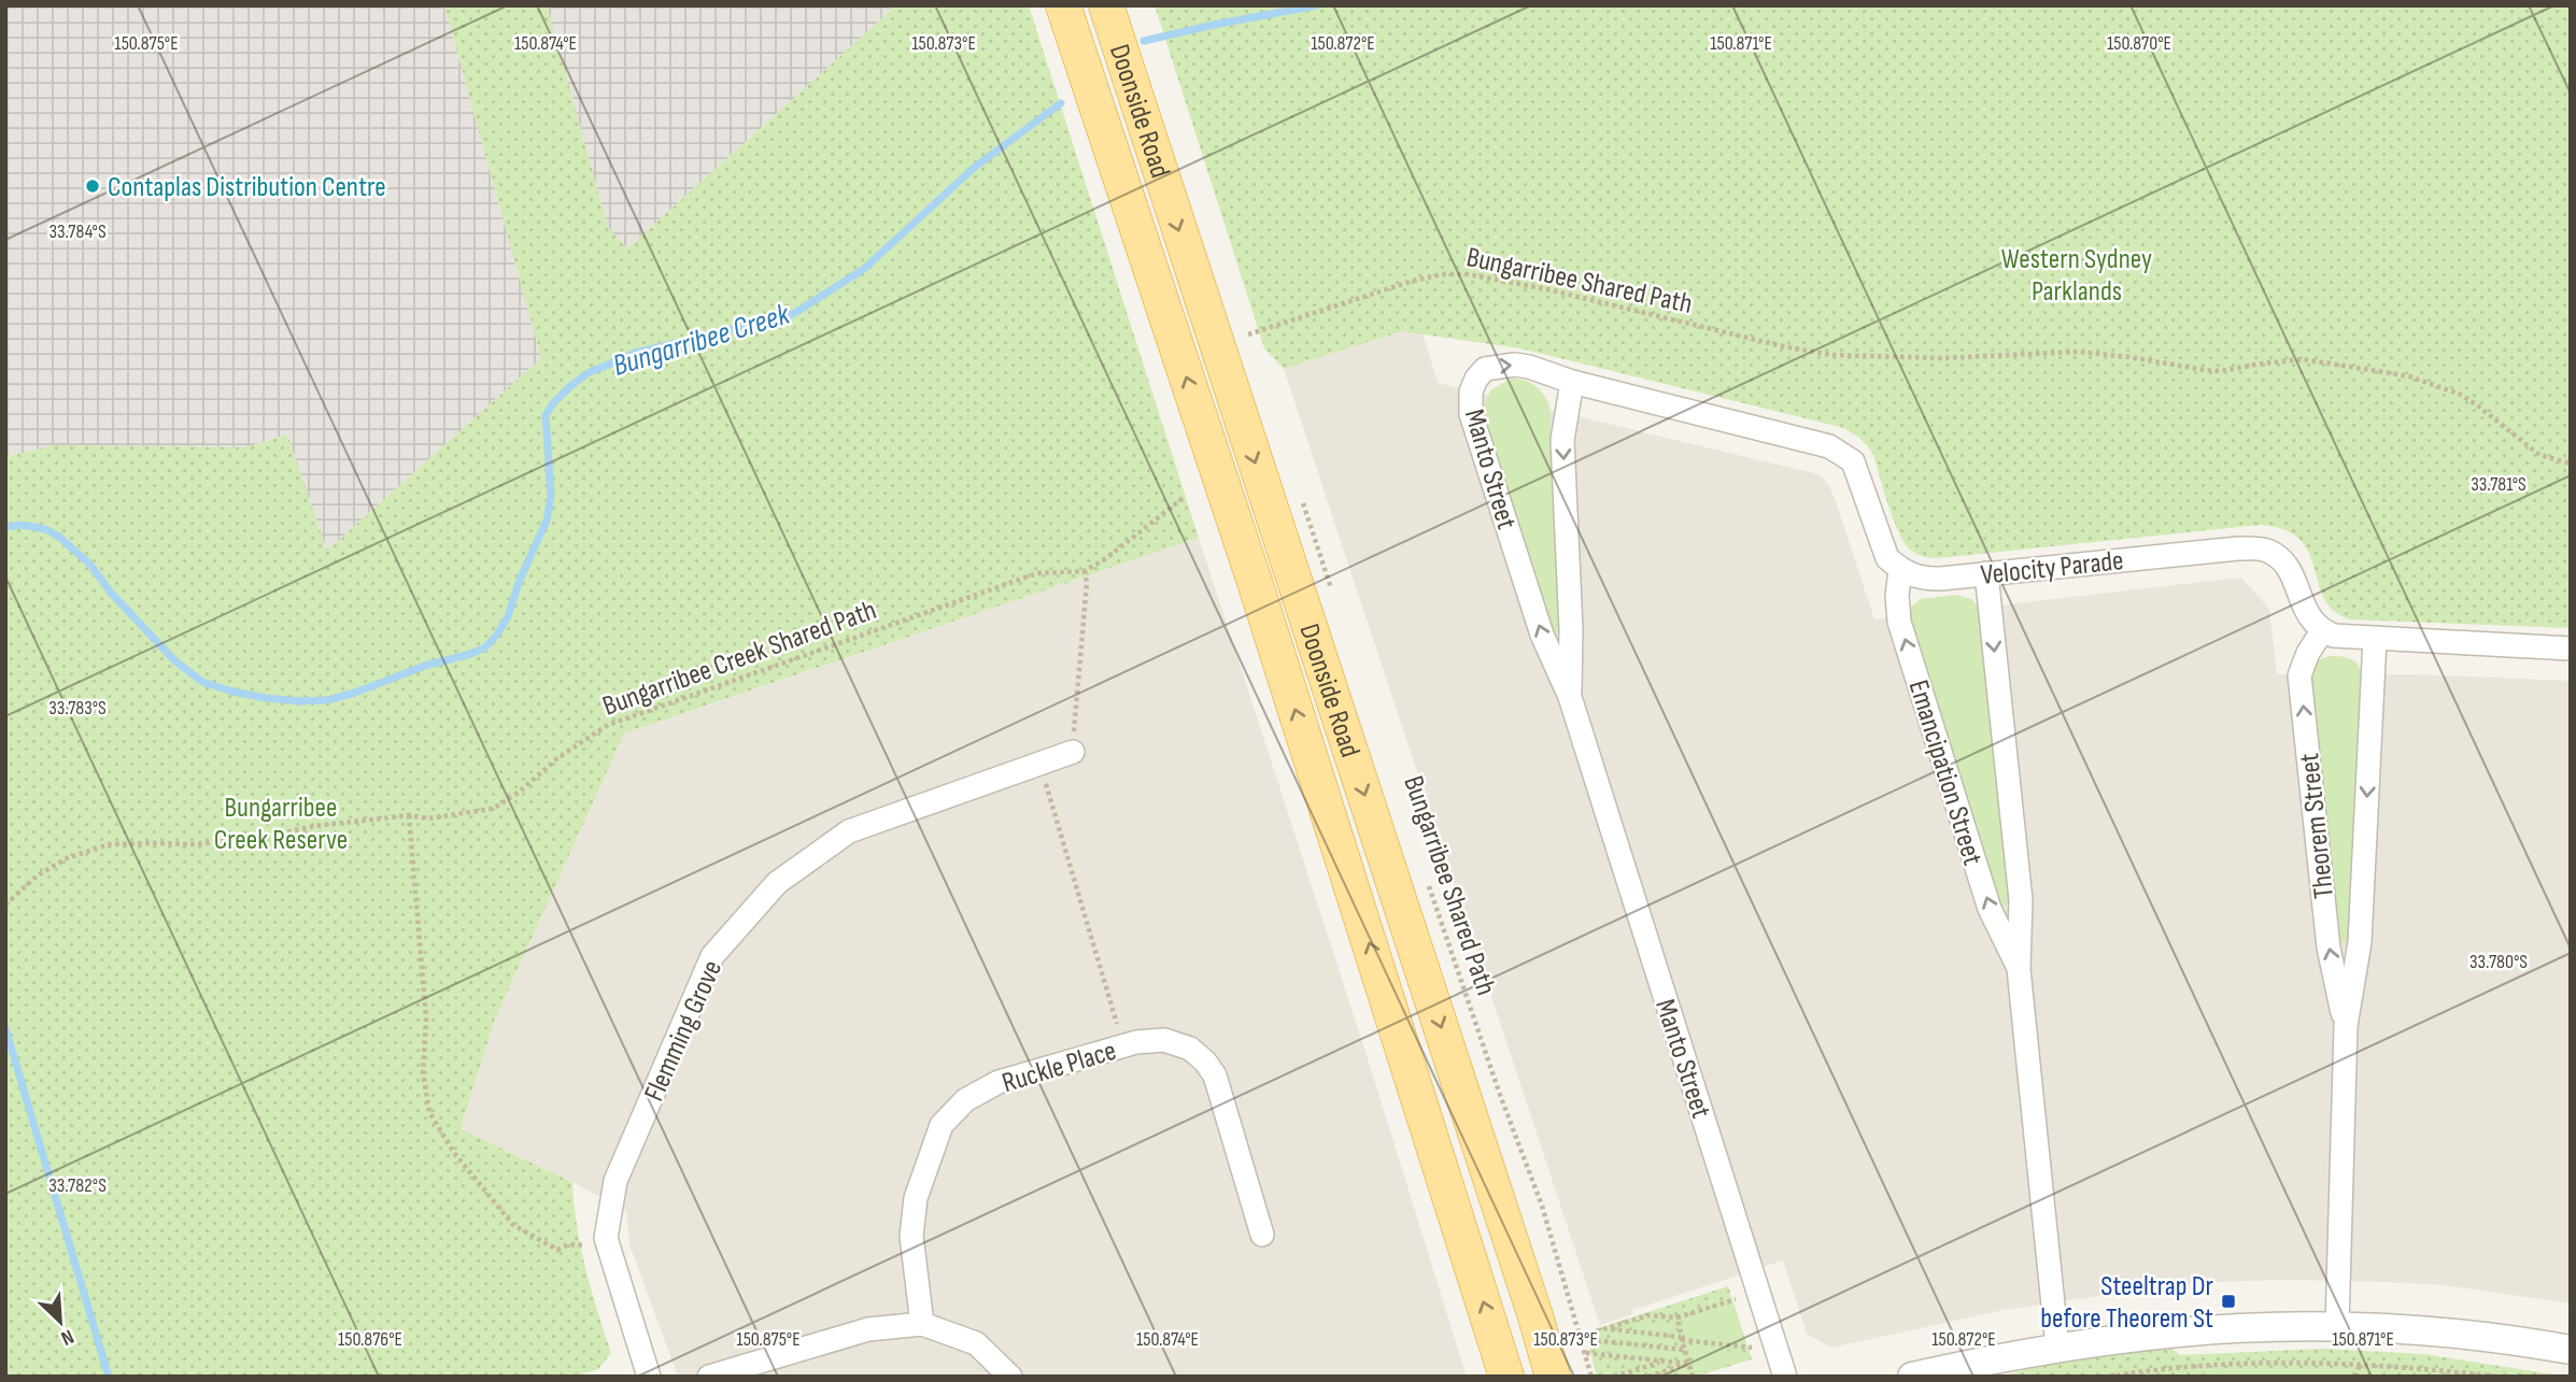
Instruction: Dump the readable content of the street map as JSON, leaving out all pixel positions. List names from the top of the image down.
{
  "streets": {
    "main road": ["Doonside Road"],
    "street": [
      "Manto Street",
      "Velocity Parade",
      "Emancipation Street",
      "Theorem Street",
      "Flemming Grove",
      "Ruckle Place"
    ],
    "path": ["Bungarribee Shared Path", "Bungarribee Creek Shared Path"]
  },
  "crossings": [
    ["Velocity Parade", "Emancipation Street"],
    ["Velocity Parade", "Theorem Street"]
  ],
  "water": ["Bungarribee Creek"],
  "parks": ["Western Sydney Parklands", "Bungarribee Creek Reserve"],
  "places": {
    "other": ["Contaplas Distribution Centre"],
    "transit": ["Steeltrap Dr before Theorem St"]
  },
  "north": "bottom right",
  "coordinates": [
    "150.875°E",
    "150.874°E",
    "150.873°E",
    "150.872°E",
    "150.871°E",
    "150.870°E",
    "33.784°S",
    "33.781°S",
    "33.783°S",
    "33.780°S",
    "33.782°S",
    "150.876°E"
  ]
}
